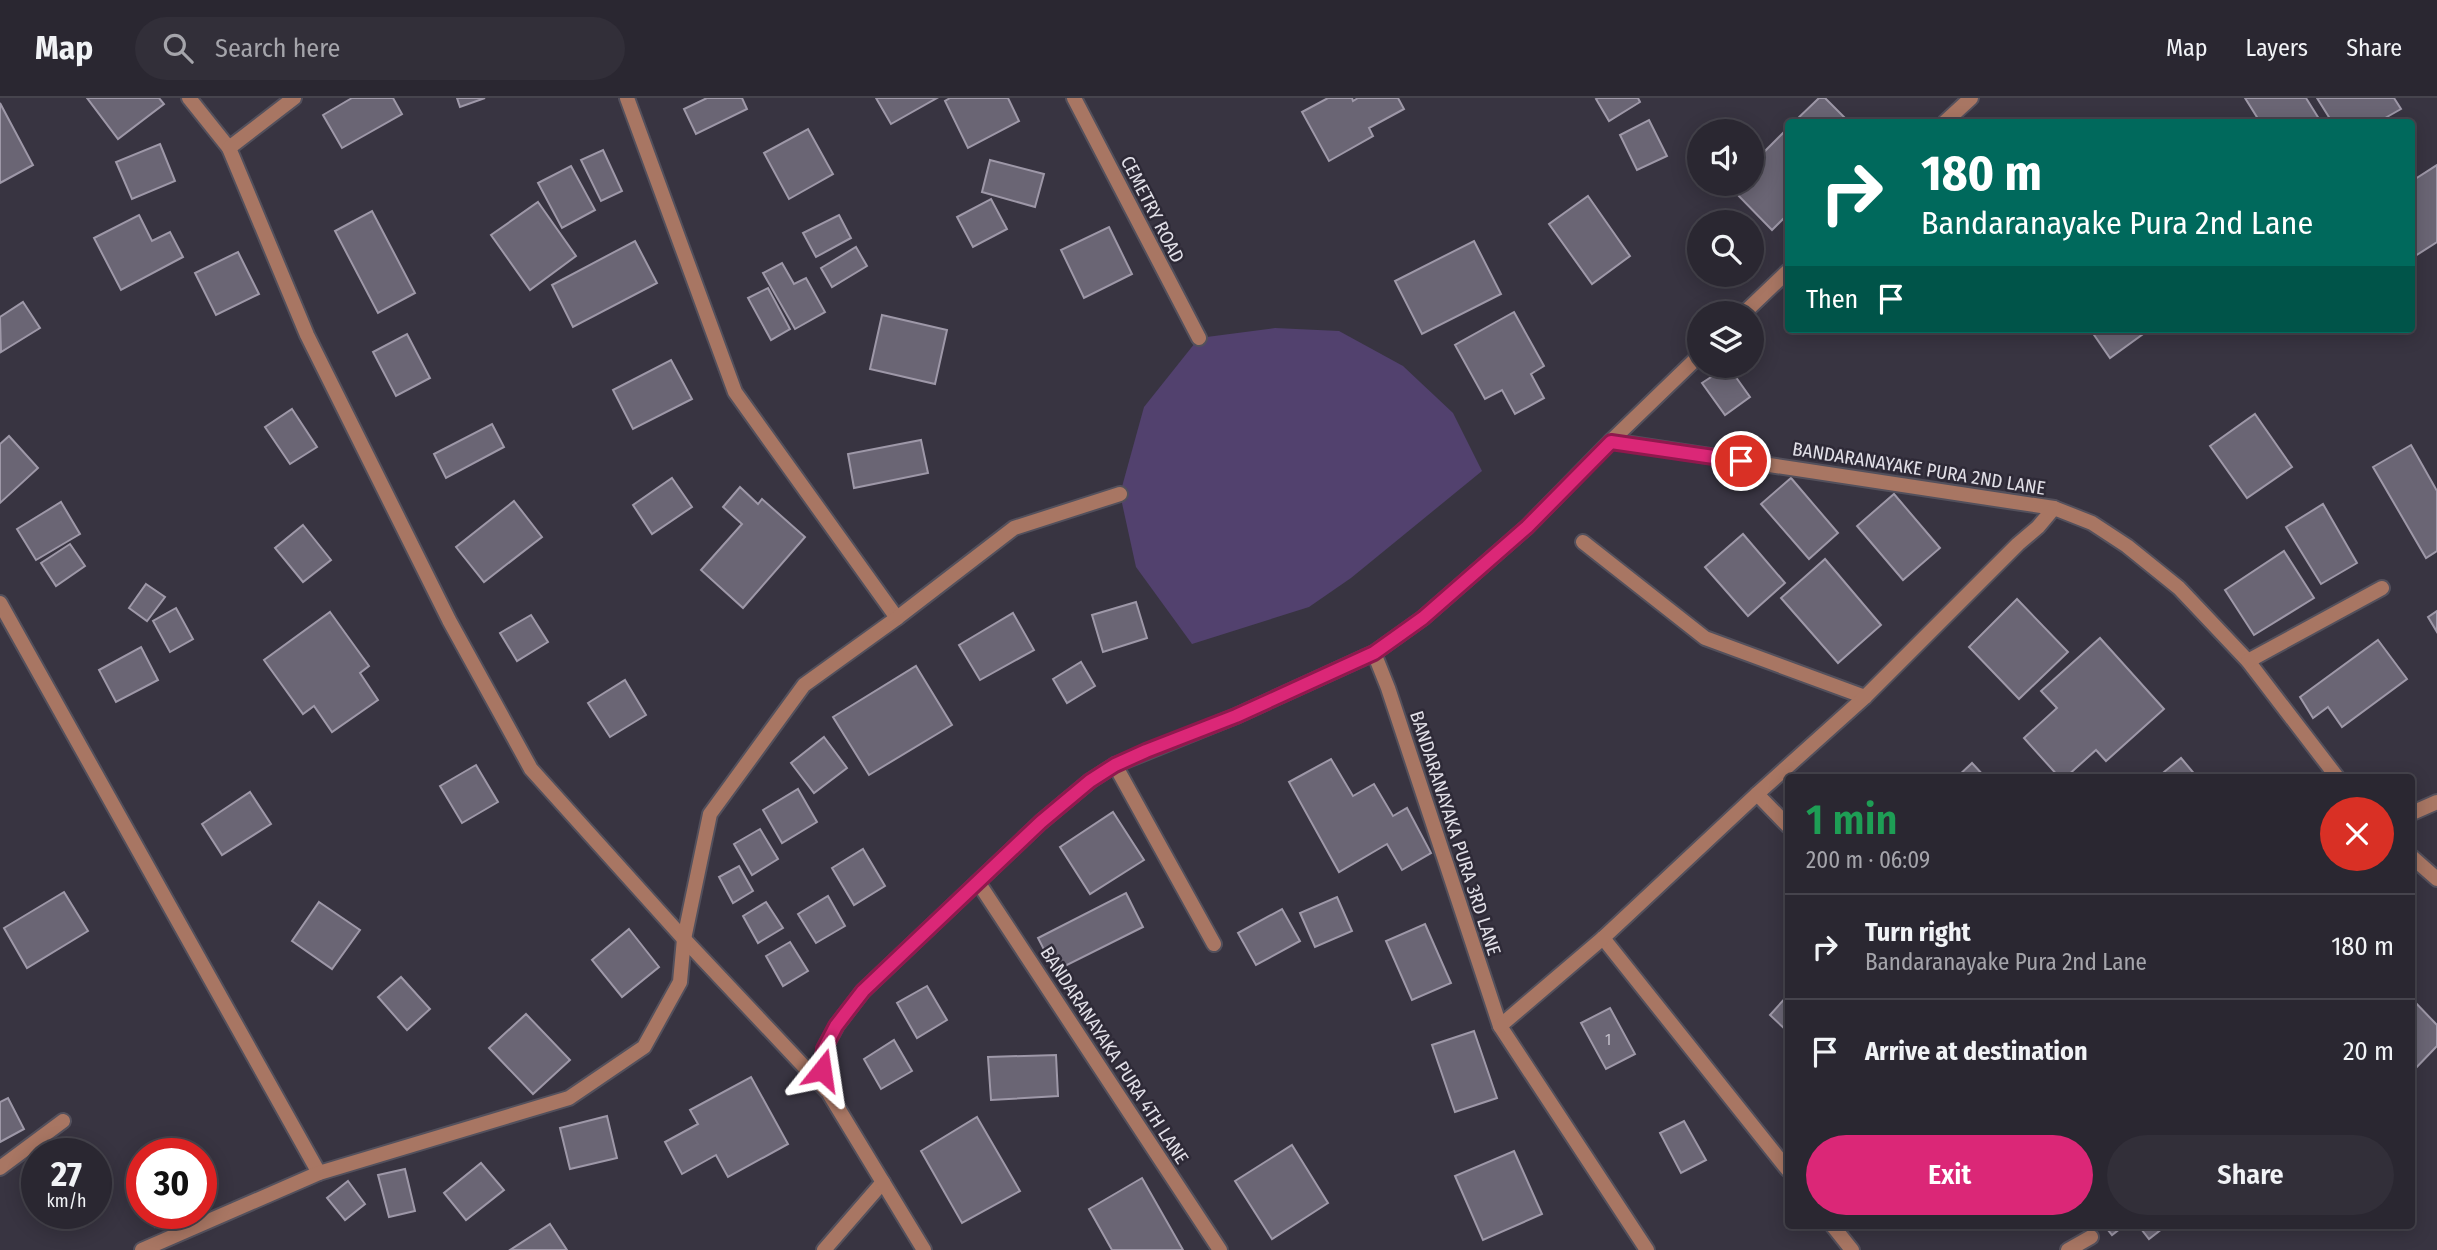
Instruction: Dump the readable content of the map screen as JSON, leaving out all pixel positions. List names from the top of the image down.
{
  "streets": {
    "street": [
      "CEMETRY ROAD",
      "BANDARANAYAKE PURA 2ND LANE",
      "BANDARANAYAKA PURA 3RD LANE",
      "BANDARANAYAKA PURA 4TH LANE"
    ]
  },
  "crossings": [
    ["BANDARANAYAKE PURA 2ND LANE", "BANDARANAYAKA PURA 3RD LANE"]
  ],
  "house_numbers": ["1"],
  "page": {
    "header": "Map",
    "search": "Search here",
    "nav": ["Map", "Layers", "Share"],
    "turn": ["180 m", "Bandaranayake Pura 2nd Lane"],
    "then": "Then",
    "heading": ["1 min", "200 m · 06:09"],
    "list": [
      {
        "name": "Turn right",
        "note": "Bandaranayake Pura 2nd Lane",
        "value": "180 m"
      },
      {
        "name": "Arrive at destination",
        "value": "20 m"
      }
    ],
    "buttons": ["Exit", "Share"],
    "speed": "27 km/h",
    "limit": "30"
  }
}
